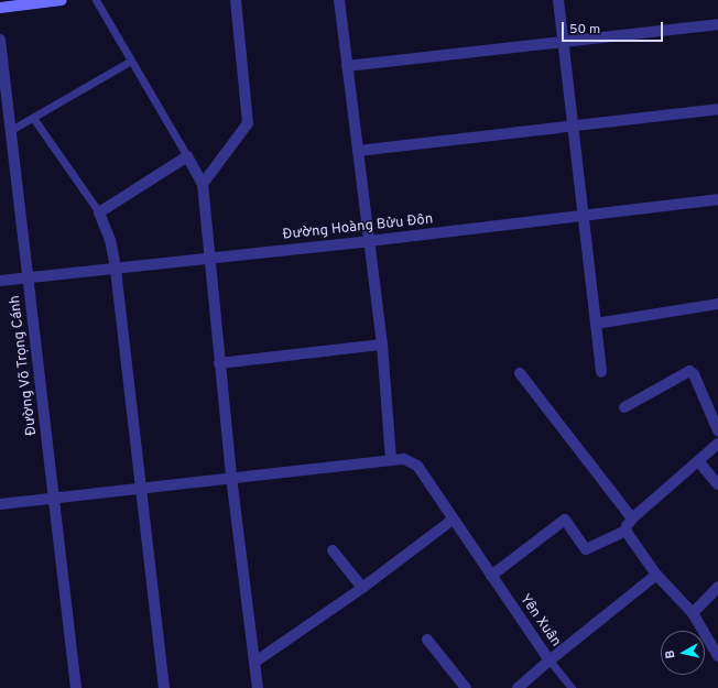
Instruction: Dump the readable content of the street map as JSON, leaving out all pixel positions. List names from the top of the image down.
{
  "streets": {
    "street": ["Đường Hoàng Bửu Đôn", "Đường Võ Trọng Cánh", "Yên Xuân"]
  },
  "crossings": [
    ["Đường Hoàng Bửu Đôn", "Đường Võ Trọng Cánh"],
    ["Đường Võ Trọng Cánh", "Yên Xuân"]
  ],
  "scale_bar": "50 m",
  "north": "left"
}
